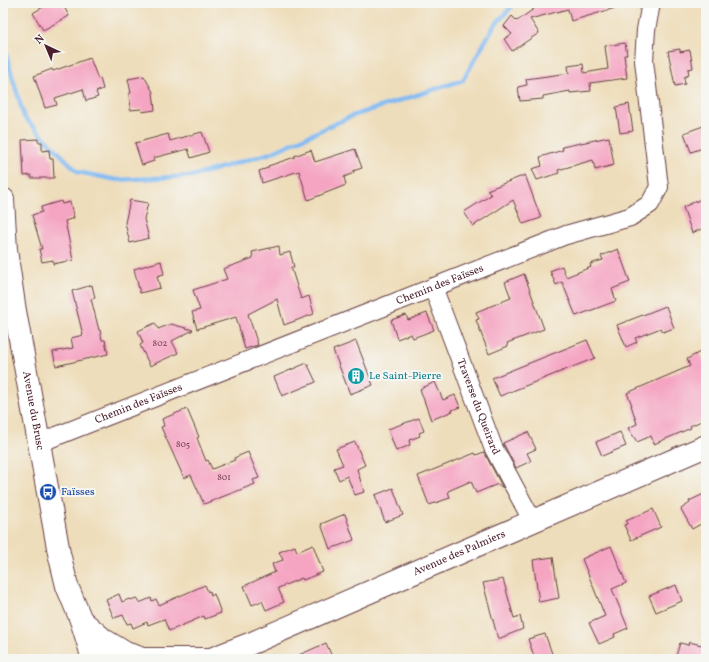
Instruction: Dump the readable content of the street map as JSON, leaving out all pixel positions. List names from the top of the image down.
{
  "streets": {
    "main road": ["Avenue du Brusc", "Avenue des Palmiers"],
    "street": ["Chemin des Faïsses", "Traverse du Queirard"]
  },
  "crossings": [
    ["Chemin des Faïsses", "Traverse du Queirard"],
    ["Chemin des Faïsses", "Avenue du Brusc"],
    ["Traverse du Queirard", "Avenue des Palmiers"],
    ["Avenue du Brusc", "Avenue des Palmiers"]
  ],
  "places": {
    "building": ["Le Saint-Pierre"],
    "bus stop": ["Faïsses"]
  },
  "house_numbers": ["802", "805", "801"],
  "north": "top left"
}
